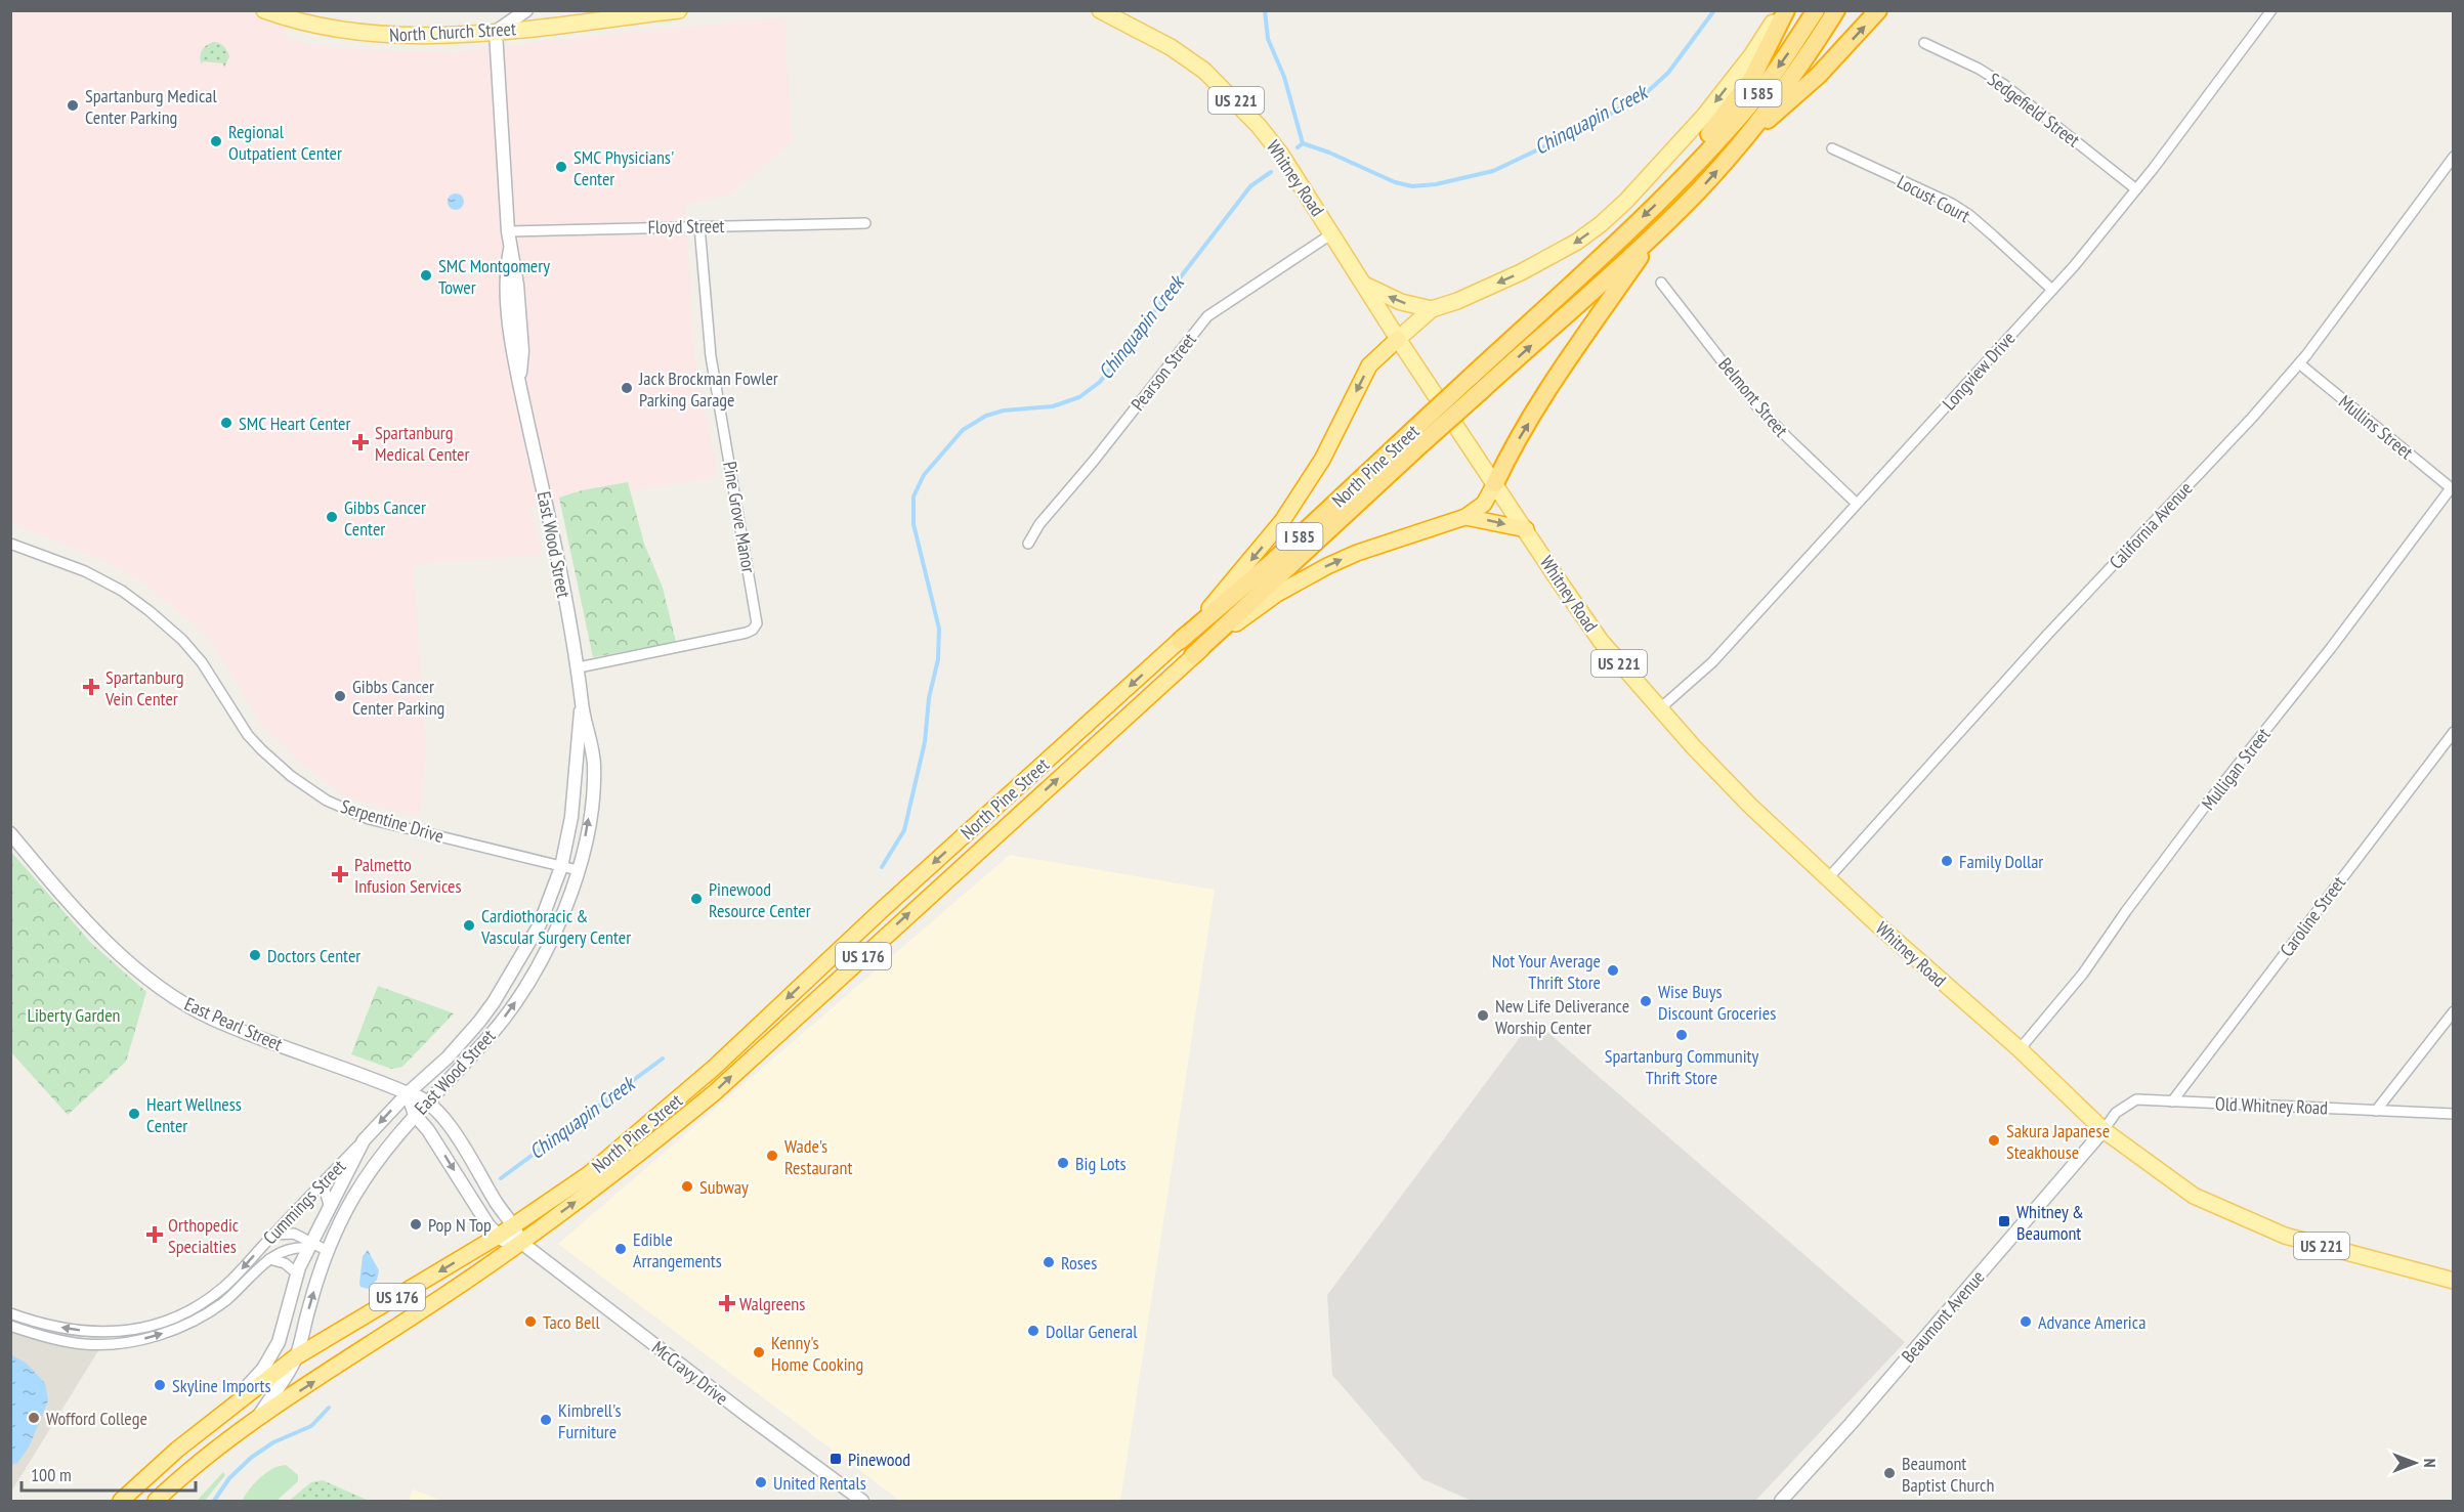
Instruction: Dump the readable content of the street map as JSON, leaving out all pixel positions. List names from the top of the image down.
{
  "streets": {
    "highway": ["I 585", "North Pine Street", "US 176"],
    "main road": ["North Church Street", "US 221", "Whitney Road"],
    "street": [
      "Sedgefield Street",
      "Locust Court",
      "Floyd Street",
      "Longview Drive",
      "Pearson Street",
      "Belmont Street",
      "Mullins Street",
      "Pine Grove Manor",
      "California Avenue",
      "East Wood Street",
      "Mulligan Street",
      "Serpentine Drive",
      "Caroline Street",
      "East Pearl Street",
      "Old Whitney Road",
      "Cummings Street",
      "Beaumont Avenue",
      "McCravy Drive"
    ]
  },
  "crossings": [
    ["North Church Street", "East Wood Street"],
    ["US 221", "Whitney Road"],
    ["US 221", "Old Whitney Road"],
    ["US 221", "Beaumont Avenue"],
    ["Sedgefield Street", "Longview Drive"],
    ["Whitney Road", "Longview Drive"],
    ["Whitney Road", "Pearson Street"],
    ["Whitney Road", "California Avenue"],
    ["Whitney Road", "Mulligan Street"],
    ["Whitney Road", "Old Whitney Road"],
    ["Whitney Road", "Beaumont Avenue"],
    ["Locust Court", "Longview Drive"],
    ["Floyd Street", "Pine Grove Manor"],
    ["Floyd Street", "East Wood Street"],
    ["Longview Drive", "Belmont Street"],
    ["Mullins Street", "California Avenue"],
    ["Mullins Street", "Mulligan Street"],
    ["North Pine Street", "East Wood Street"],
    ["North Pine Street", "East Pearl Street"],
    ["North Pine Street", "McCravy Drive"],
    ["Pine Grove Manor", "East Wood Street"],
    ["East Wood Street", "Serpentine Drive"],
    ["East Wood Street", "East Pearl Street"],
    ["East Wood Street", "Cummings Street"],
    ["Caroline Street", "Old Whitney Road"],
    ["East Pearl Street", "McCravy Drive"],
    ["Old Whitney Road", "Beaumont Avenue"]
  ],
  "water": ["Chinquapin Creek"],
  "parks": ["Liberty Garden"],
  "places": {
    "other": [
      "Spartanburg Medical Center Parking",
      "Regional Outpatient Center",
      "SMC Physicians' Center",
      "SMC Montgomery Tower",
      "Jack Brockman Fowler Parking Garage",
      "SMC Heart Center",
      "Gibbs Cancer Center",
      "Gibbs Cancer Center Parking",
      "Family Dollar",
      "Pinewood Resource Center",
      "Cardiothoracic & Vascular Surgery Center",
      "Doctors Center",
      "Not Your Average Thrift Store",
      "Wise Buys Discount Groceries",
      "New Life Deliverance Worship Center",
      "Spartanburg Community Thrift Store",
      "Heart Wellness Center",
      "Sakura Japanese Steakhouse",
      "Wade's Restaurant",
      "Big Lots",
      "Subway",
      "Pop N Top",
      "Edible Arrangements",
      "Roses",
      "Taco Bell",
      "Advance America",
      "Dollar General",
      "Kenny's Home Cooking",
      "Skyline Imports",
      "Wofford College",
      "Kimbrell's Furniture",
      "Beaumont Baptist Church",
      "United Rentals"
    ],
    "health": [
      "Spartanburg Medical Center",
      "Spartanburg Vein Center",
      "Palmetto Infusion Services",
      "Orthopedic Specialties",
      "Walgreens"
    ],
    "transit": ["Whitney & Beaumont", "Pinewood"]
  },
  "scale_bar": "100 m",
  "north": "right"
}
